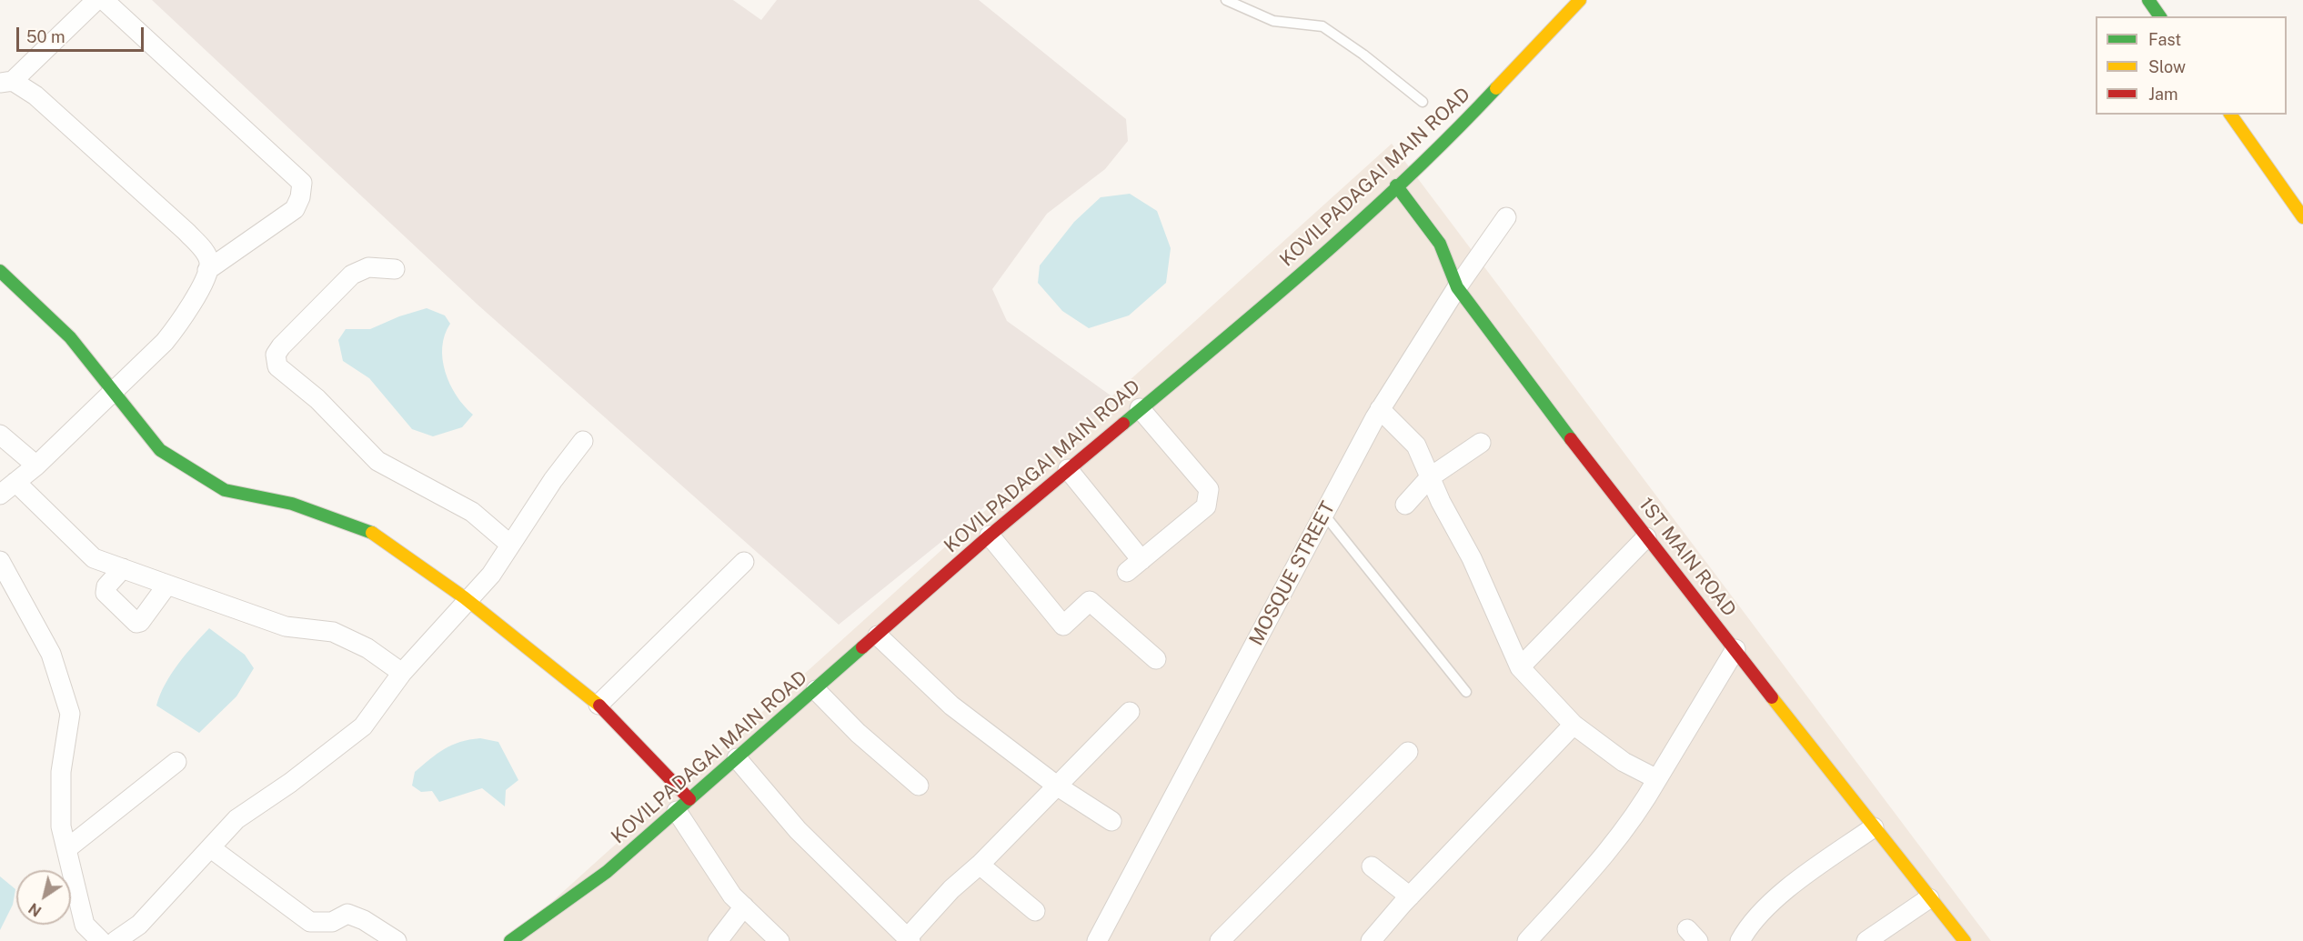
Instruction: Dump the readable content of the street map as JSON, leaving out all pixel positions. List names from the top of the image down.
{
  "streets": {
    "street": ["KOVILPADAGAI MAIN ROAD", "1ST MAIN ROAD", "MOSQUE STREET"]
  },
  "crossings": [
    ["KOVILPADAGAI MAIN ROAD", "1ST MAIN ROAD"],
    ["1ST MAIN ROAD", "MOSQUE STREET"]
  ],
  "legend": ["Fast", "Slow", "Jam"],
  "scale_bar": "50 m",
  "north": "bottom left"
}
